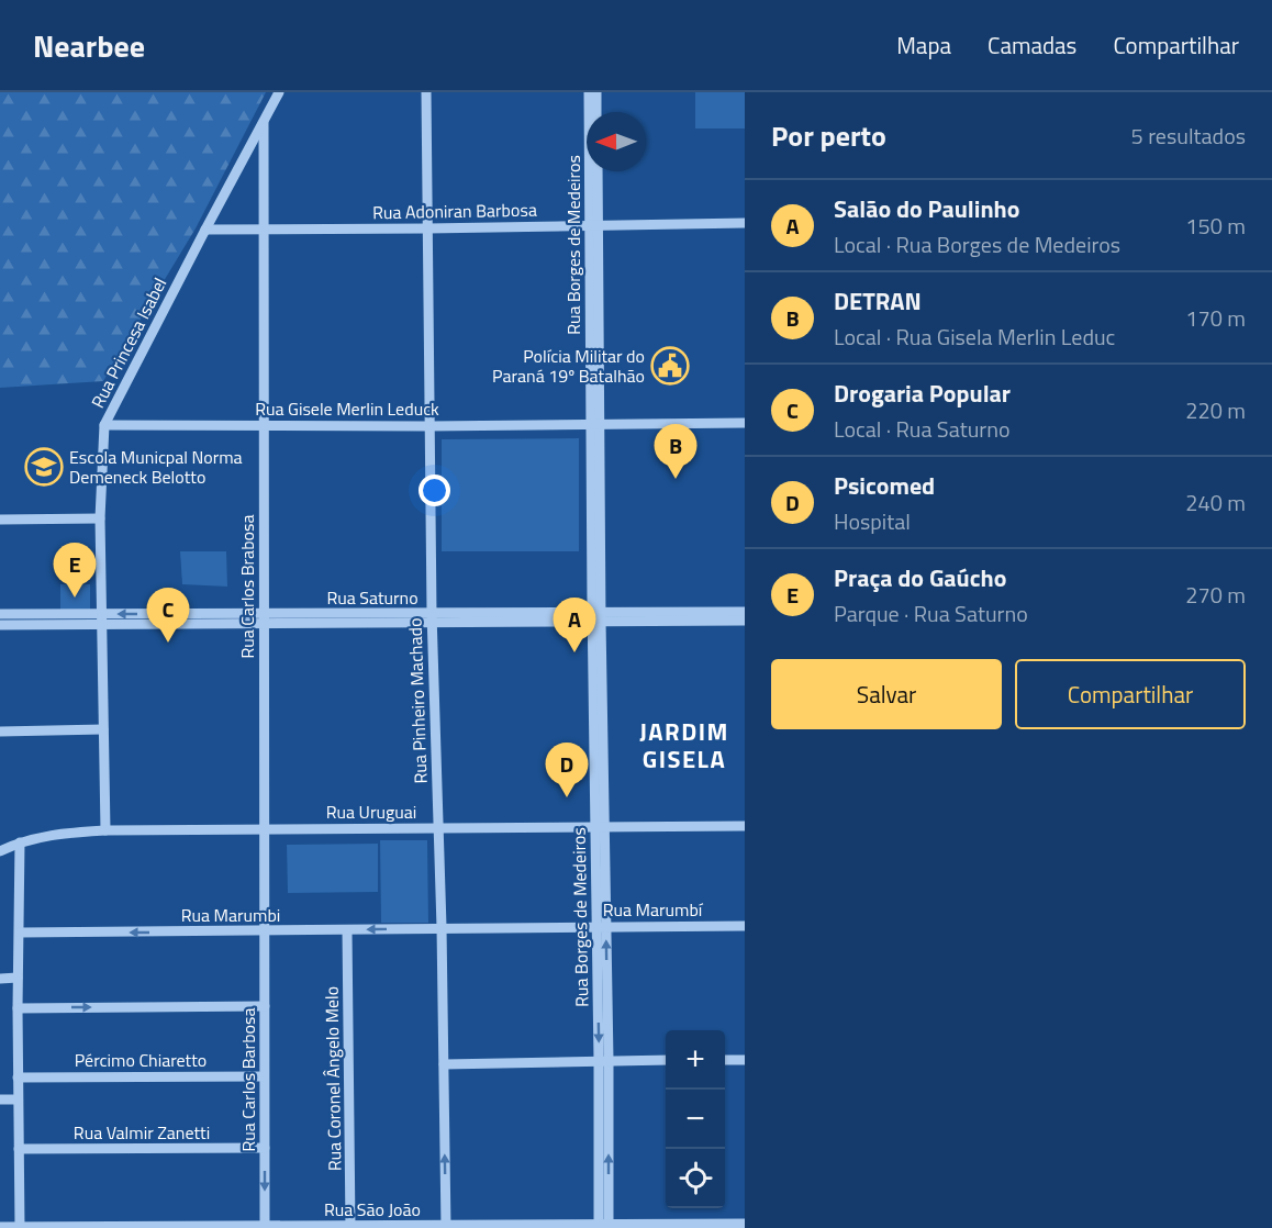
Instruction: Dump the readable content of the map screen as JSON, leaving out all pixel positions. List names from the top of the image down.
{
  "streets": {
    "street": [
      "Rua Adoniran Barbosa",
      "Rua Borges de Medeiros",
      "Rua Princesa Isabel",
      "Rua Gisele Merlin Leduck",
      "Rua Carlos Brabosa",
      "Rua Saturno",
      "Rua Pinheiro Machado",
      "Rua Uruguai",
      "Rua Marumbí",
      "Rua Marumbi",
      "Pércimo Chiaretto",
      "Rua Coronel Ângelo Melo",
      "Rua Carlos Barbosa",
      "Rua Valmir Zanetti",
      "Rua São João"
    ]
  },
  "crossings": [
    ["Rua Adoniran Barbosa", "Rua Borges de Medeiros"],
    ["Rua Adoniran Barbosa", "Rua Princesa Isabel"],
    ["Rua Adoniran Barbosa", "Rua Carlos Brabosa"],
    ["Rua Adoniran Barbosa", "Rua Pinheiro Machado"],
    ["Rua Borges de Medeiros", "Rua Gisele Merlin Leduck"],
    ["Rua Borges de Medeiros", "Rua Saturno"],
    ["Rua Borges de Medeiros", "Rua Uruguai"],
    ["Rua Borges de Medeiros", "Rua Marumbí"],
    ["Rua Borges de Medeiros", "Rua São João"],
    ["Rua Princesa Isabel", "Rua Gisele Merlin Leduck"],
    ["Rua Princesa Isabel", "Rua Carlos Brabosa"],
    ["Rua Princesa Isabel", "Rua Saturno"],
    ["Rua Princesa Isabel", "Rua Uruguai"],
    ["Rua Gisele Merlin Leduck", "Rua Carlos Brabosa"],
    ["Rua Gisele Merlin Leduck", "Rua Pinheiro Machado"],
    ["Rua Carlos Brabosa", "Rua Saturno"],
    ["Rua Carlos Brabosa", "Rua Uruguai"],
    ["Rua Carlos Brabosa", "Rua Marumbi"],
    ["Rua Carlos Brabosa", "Rua Carlos Barbosa"],
    ["Rua Saturno", "Rua Pinheiro Machado"],
    ["Rua Pinheiro Machado", "Rua Uruguai"],
    ["Rua Pinheiro Machado", "Rua Marumbí"],
    ["Rua Pinheiro Machado", "Rua Marumbi"],
    ["Rua Pinheiro Machado", "Rua São João"],
    ["Rua Marumbí", "Rua Marumbi"],
    ["Rua Marumbi", "Rua Coronel Ângelo Melo"],
    ["Rua Marumbi", "Rua Carlos Barbosa"],
    ["Pércimo Chiaretto", "Rua Carlos Barbosa"],
    ["Rua Coronel Ângelo Melo", "Rua São João"],
    ["Rua Carlos Barbosa", "Rua Valmir Zanetti"],
    ["Rua Carlos Barbosa", "Rua São João"]
  ],
  "districts": ["JARDIM GISELA"],
  "places": {
    "public building": ["Polícia Militar do Paraná 19º Batalhão"],
    "school or university": ["Escola Municpal Norma Demeneck Belotto"]
  },
  "north": "left",
  "page": {
    "header": "Nearbee",
    "nav": ["Mapa", "Camadas", "Compartilhar"],
    "heading": ["Por perto", "5 resultados"],
    "list": [
      {
        "mark": "A",
        "name": "Salão do Paulinho",
        "note": "Local · Rua Borges de Medeiros",
        "value": "150 m"
      },
      {
        "mark": "B",
        "name": "DETRAN",
        "note": "Local · Rua Gisela Merlin Leduc",
        "value": "170 m"
      },
      {
        "mark": "C",
        "name": "Drogaria Popular",
        "note": "Local · Rua Saturno",
        "value": "220 m"
      },
      {
        "mark": "D",
        "name": "Psicomed",
        "note": "Hospital",
        "value": "240 m"
      },
      {
        "mark": "E",
        "name": "Praça do Gaúcho",
        "note": "Parque · Rua Saturno",
        "value": "270 m"
      }
    ],
    "pins": [
      "B",
      "E",
      "C",
      "A",
      "D"
    ],
    "buttons": ["Salvar", "Compartilhar"],
    "map_buttons": ["+", "−"]
  }
}
